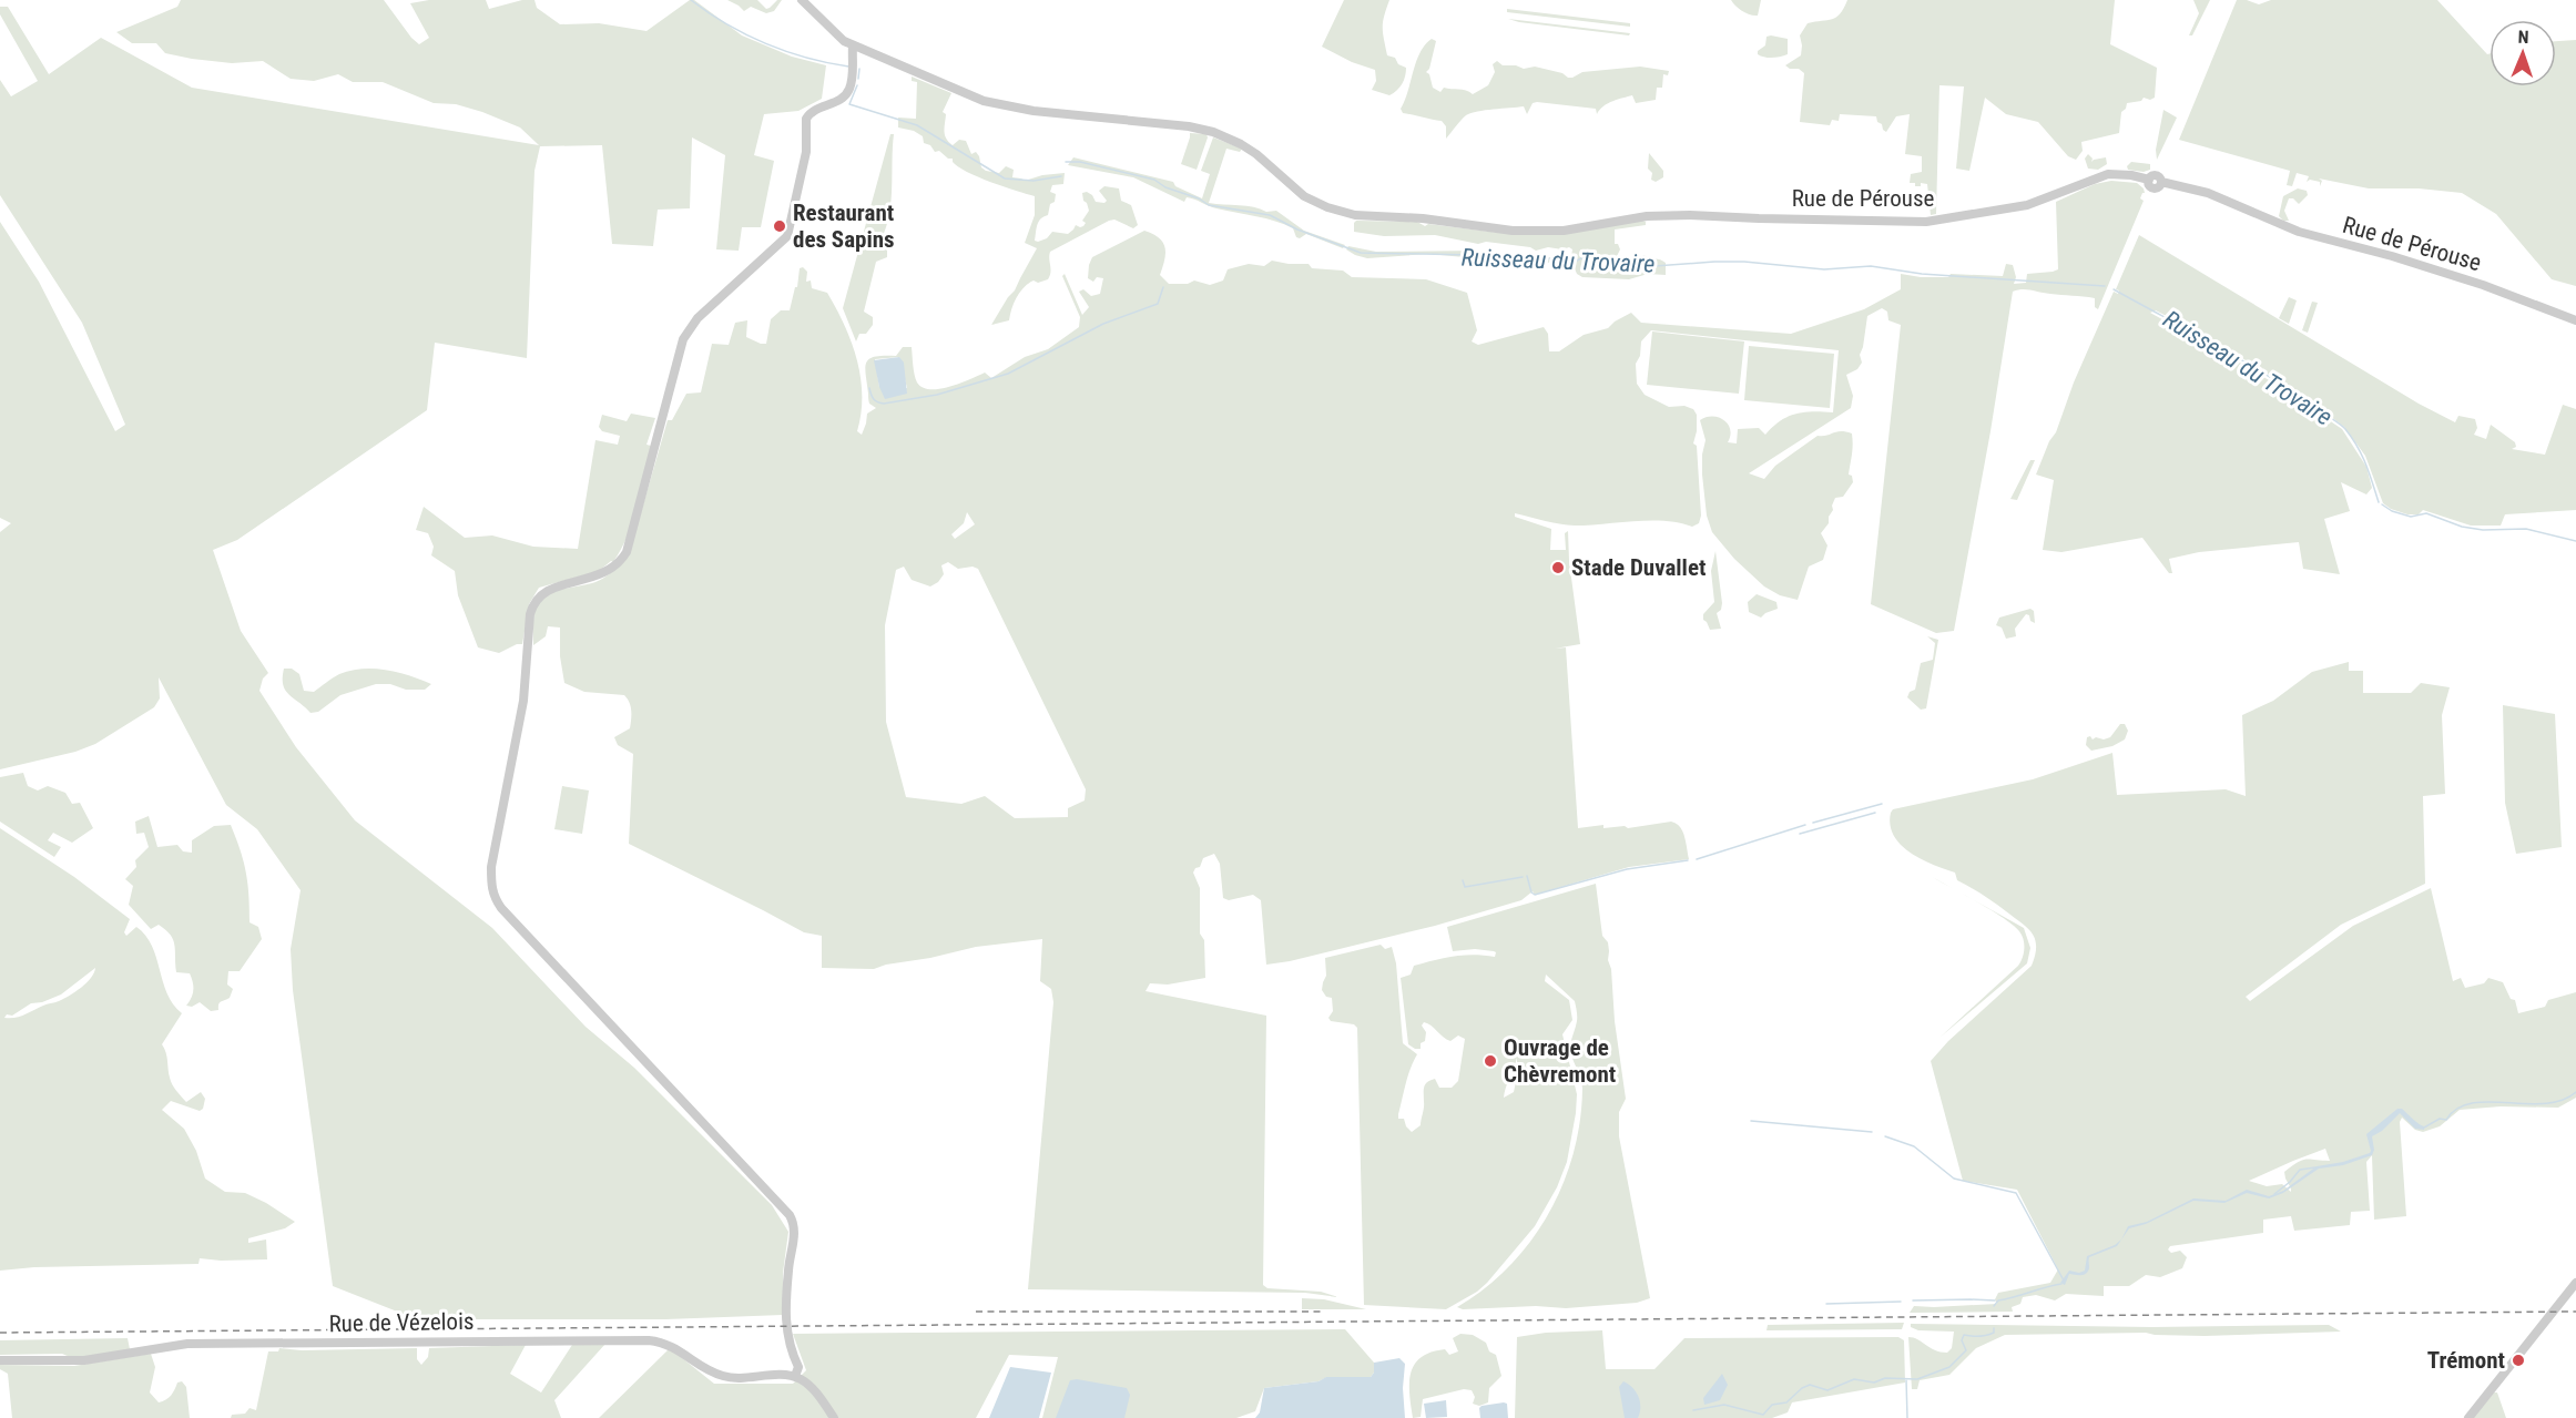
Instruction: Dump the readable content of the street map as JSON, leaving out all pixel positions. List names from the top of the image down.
{
  "streets": {
    "street": ["Rue de Pérouse", "Rue de Vézelois"]
  },
  "water": ["Ruisseau du Trovaire"],
  "places": [
    "Restaurant des Sapins",
    "Stade Duvallet",
    "Ouvrage de Chèvremont",
    "Trémont"
  ],
  "north": "top"
}
